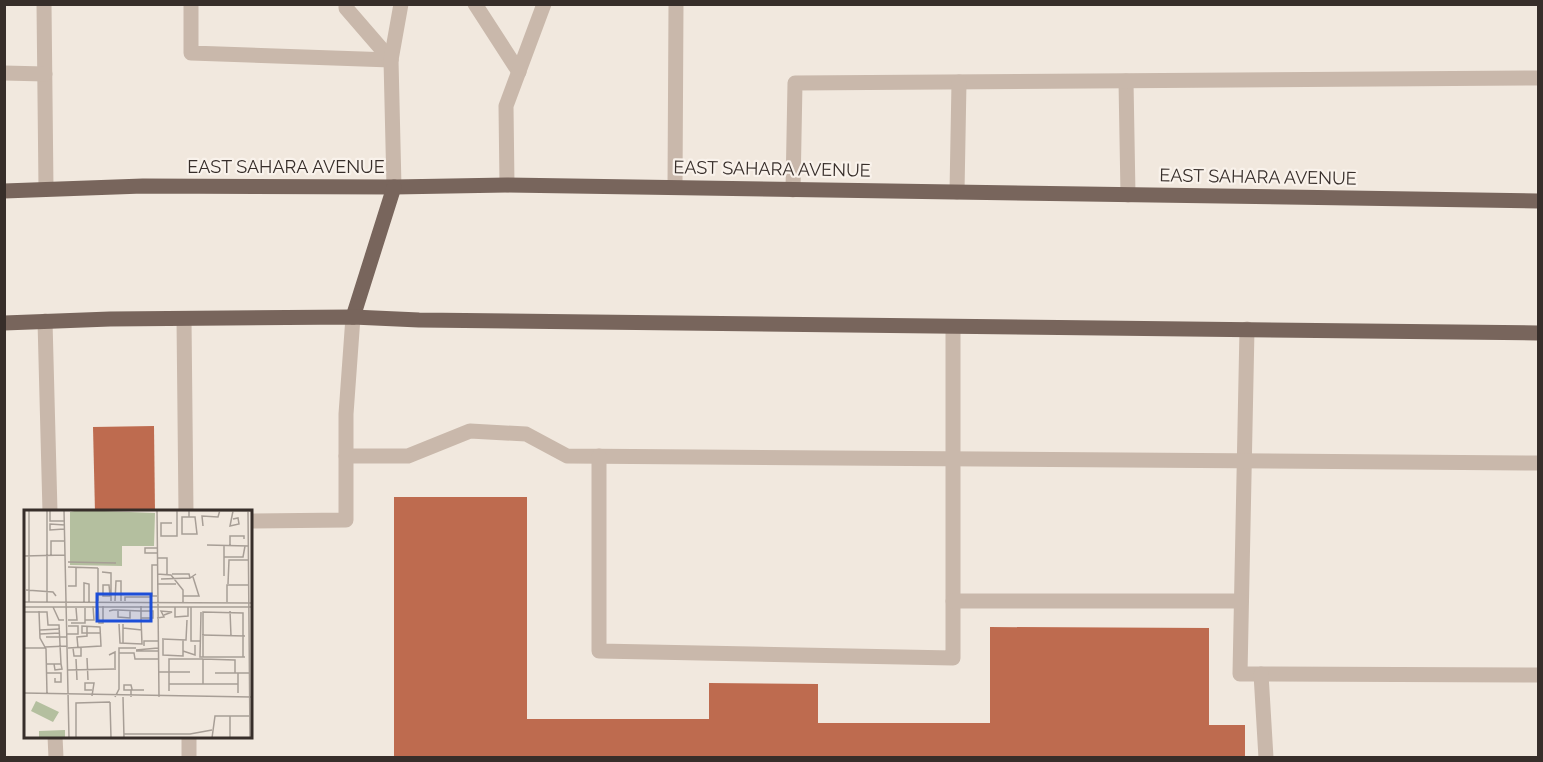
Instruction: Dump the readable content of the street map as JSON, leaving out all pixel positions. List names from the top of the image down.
{
  "streets": {
    "main road": ["EAST SAHARA AVENUE"]
  }
}
